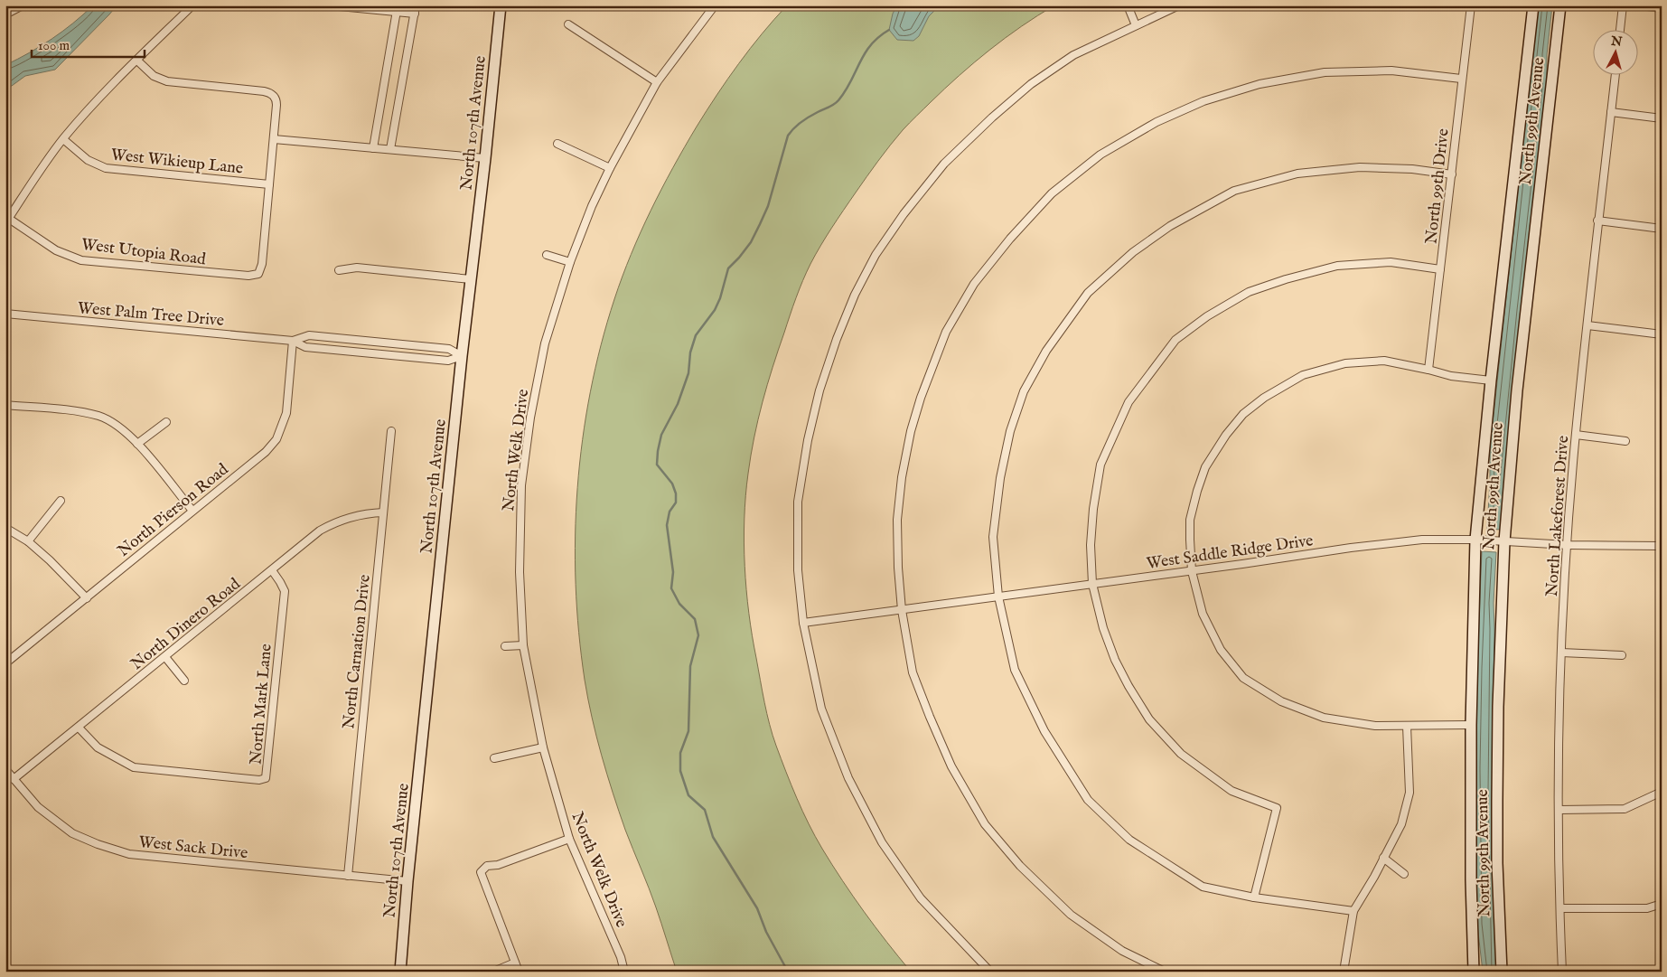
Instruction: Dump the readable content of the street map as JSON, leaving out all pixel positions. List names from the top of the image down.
{
  "streets": {
    "main road": ["North 99th Avenue", "North 107th Avenue"],
    "street": [
      "West Wikieup Lane",
      "North 99th Drive",
      "West Utopia Road",
      "West Palm Tree Drive",
      "North Welk Drive",
      "North Pierson Road",
      "North Lakeforest Drive",
      "West Saddle Ridge Drive",
      "North Dinero Road",
      "North Carnation Drive",
      "North Mark Lane",
      "West Sack Drive"
    ]
  },
  "crossings": [
    ["North 99th Avenue", "West Saddle Ridge Drive"],
    ["North 107th Avenue", "West Palm Tree Drive"],
    ["North 107th Avenue", "West Sack Drive"],
    ["West Wikieup Lane", "West Utopia Road"],
    ["West Palm Tree Drive", "North Pierson Road"],
    ["North Lakeforest Drive", "West Saddle Ridge Drive"],
    ["North Dinero Road", "North Carnation Drive"],
    ["North Dinero Road", "North Mark Lane"],
    ["North Dinero Road", "West Sack Drive"],
    ["North Carnation Drive", "West Sack Drive"]
  ],
  "scale_bar": "100 m",
  "north": "top"
}
